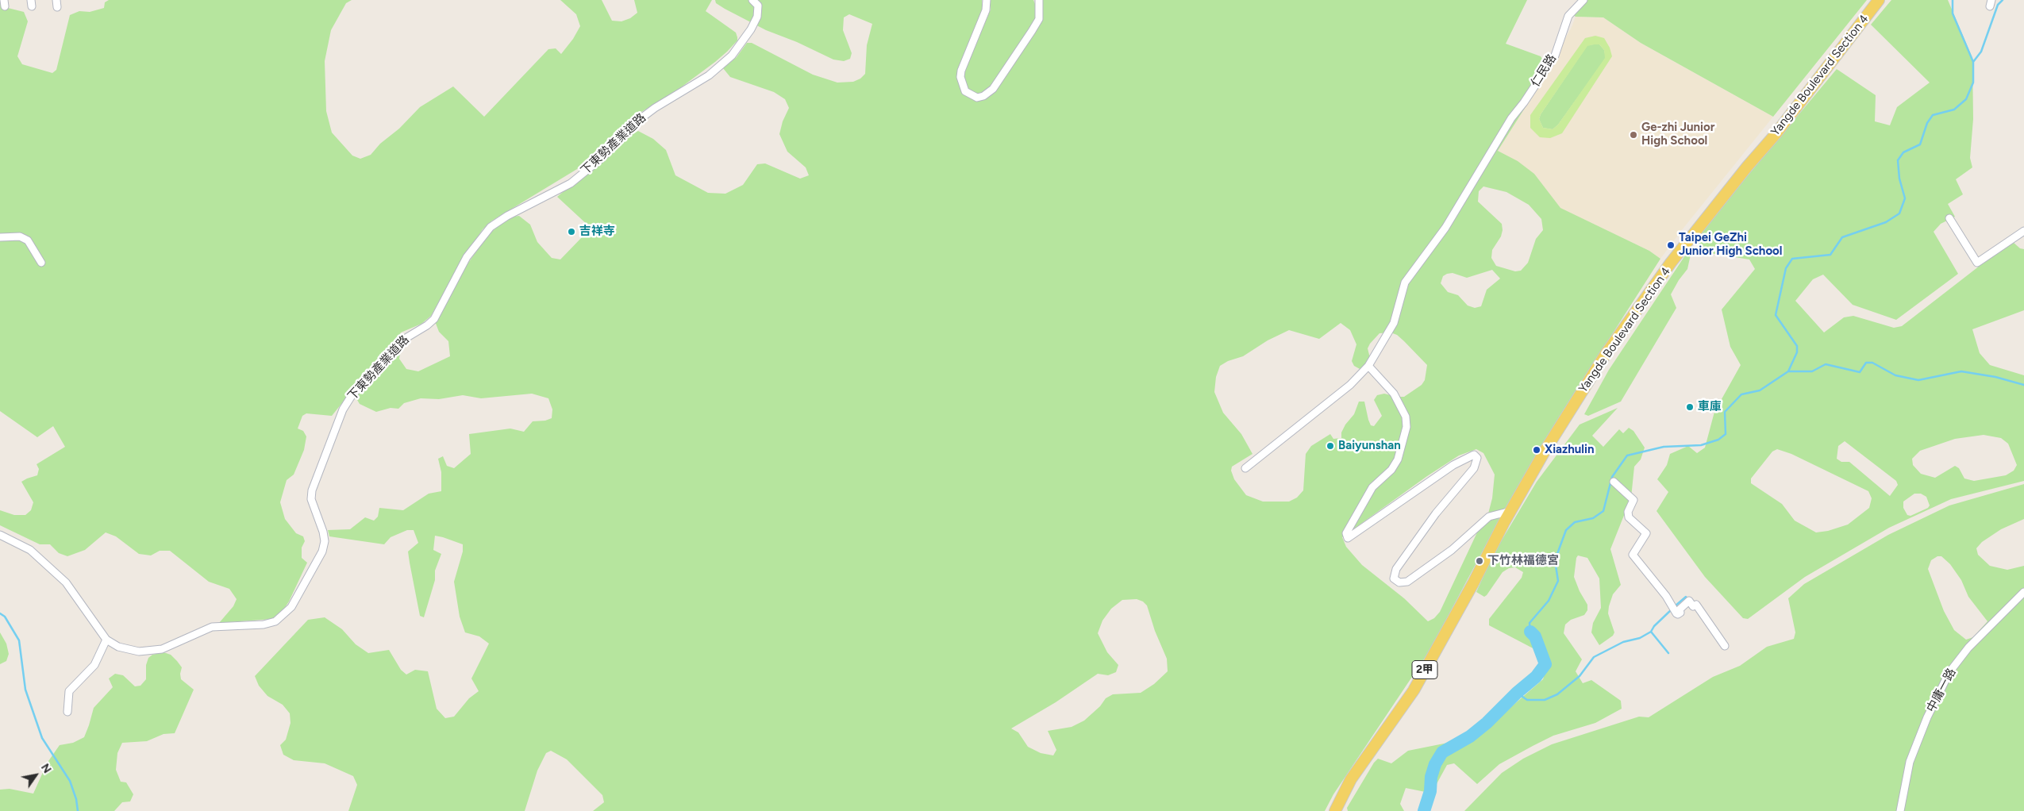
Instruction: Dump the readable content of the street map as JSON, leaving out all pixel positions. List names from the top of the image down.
{
  "streets": {
    "main road": ["Yangde Boulevard Section 4", "2甲"],
    "street": ["仁民路", "下東勢產業道路", "中庸一路"]
  },
  "places": [
    "Ge-zhi Junior High School",
    "吉祥寺",
    "Taipei GeZhi Junior High School",
    "車庫",
    "Baiyunshan",
    "Xiazhulin",
    "下竹林福德宮"
  ],
  "north": "top right"
}
